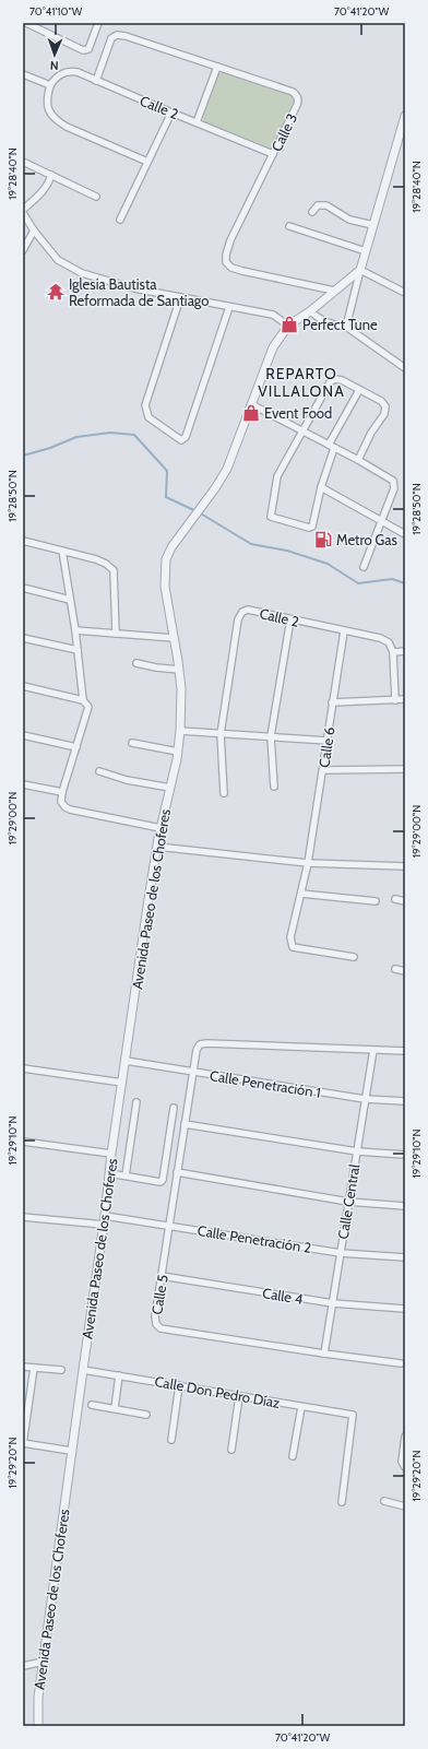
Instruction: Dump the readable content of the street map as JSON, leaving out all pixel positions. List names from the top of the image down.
{
  "streets": {
    "street": [
      "Calle 2",
      "Calle 3",
      "Calle 6",
      "Avenida Paseo de los Choferes",
      "Calle Penetración 1",
      "Calle Central",
      "Calle Penetración 2",
      "Calle 5",
      "Calle 4",
      "Calle Don Pedro Díaz"
    ]
  },
  "crossings": [
    ["Calle 2", "Calle 3"],
    ["Calle 2", "Calle 6"],
    ["Calle 3", "Avenida Paseo de los Choferes"],
    ["Avenida Paseo de los Choferes", "Calle Penetración 1"],
    ["Avenida Paseo de los Choferes", "Calle Penetración 2"],
    ["Avenida Paseo de los Choferes", "Calle Don Pedro Díaz"],
    ["Calle Penetración 1", "Calle Central"],
    ["Calle Penetración 1", "Calle 5"],
    ["Calle Central", "Calle Penetración 2"],
    ["Calle Central", "Calle 5"],
    ["Calle Central", "Calle 4"],
    ["Calle Penetración 2", "Calle 5"],
    ["Calle 5", "Calle 4"]
  ],
  "districts": ["REPARTO VILLALONA"],
  "places": {
    "temple": ["Iglesia Bautista Reformada de Santiago"],
    "shop": ["Perfect Tune", "Event Food"],
    "fuel station": ["Metro Gas"]
  },
  "north": "bottom",
  "coordinates": [
    "70°41'10\"W",
    "70°41'20\"W",
    "19°28'40\"N",
    "19°28'50\"N",
    "19°29'00\"N",
    "19°29'10\"N",
    "19°29'20\"N"
  ]
}
